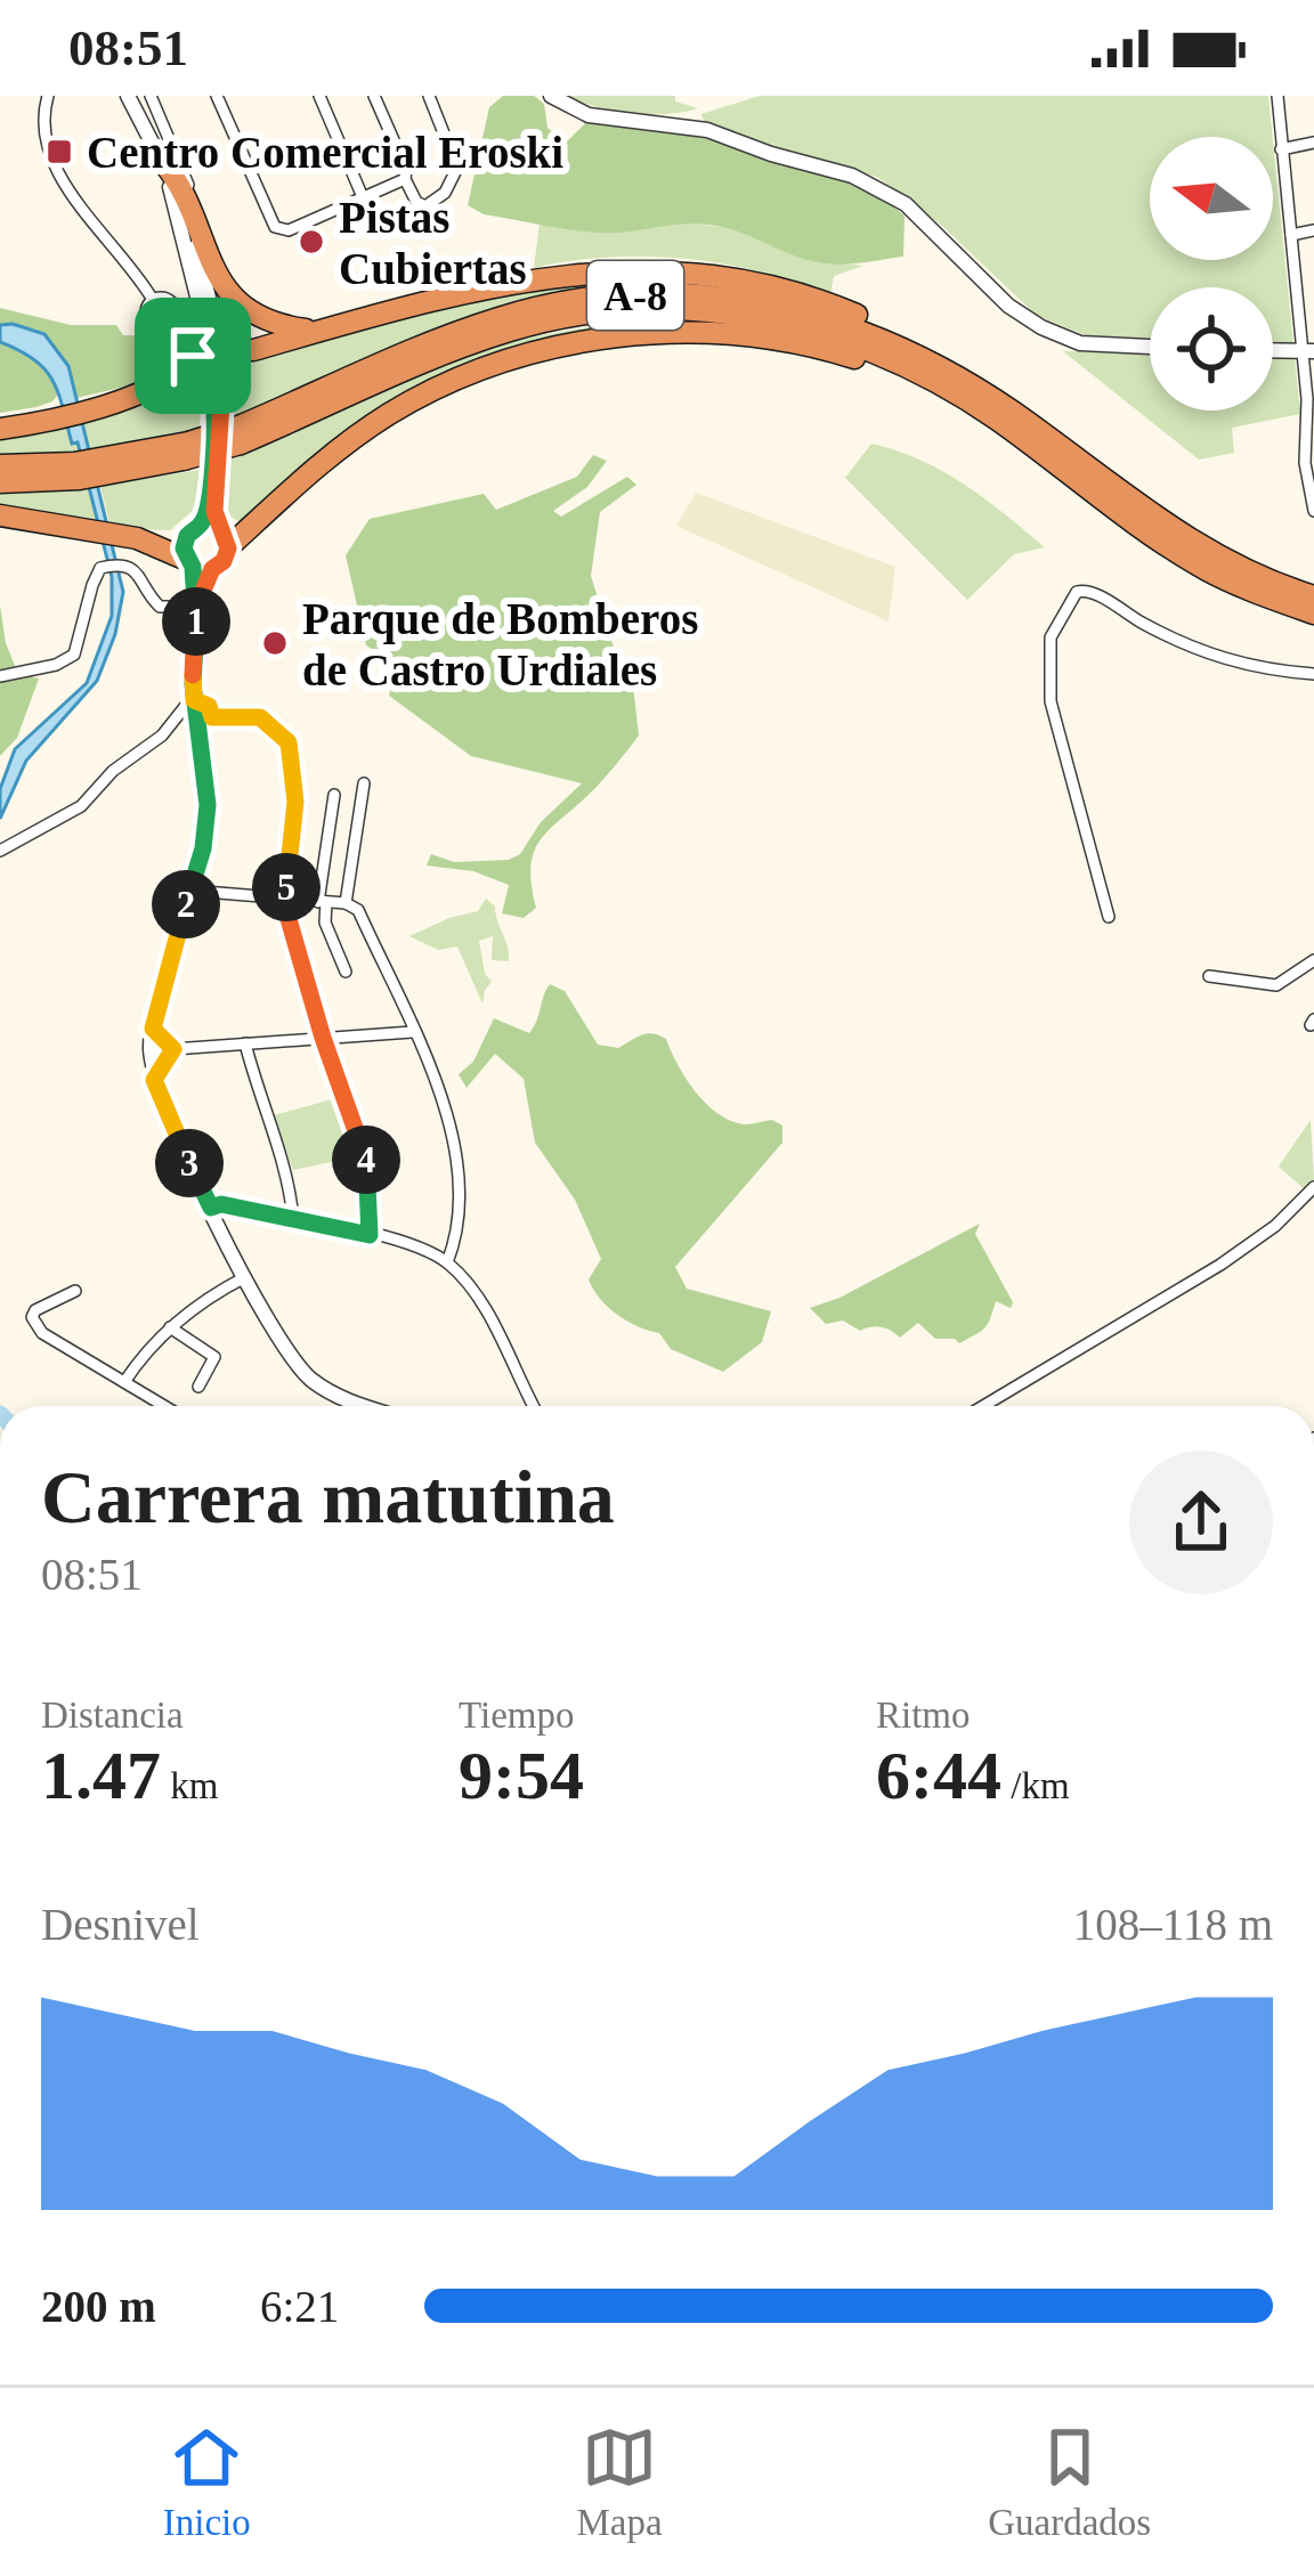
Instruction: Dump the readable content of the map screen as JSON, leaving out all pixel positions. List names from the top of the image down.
{
  "streets": {
    "highway": ["A-8"]
  },
  "places": {
    "transit": ["Centro Comercial Eroski"],
    "other": ["Pistas Cubiertas", "Parque de Bomberos de Castro Urdiales"]
  },
  "north": "left",
  "page": {
    "status": "08:51",
    "pins": [
      "1",
      "5",
      "2",
      "4",
      "3"
    ],
    "heading": ["Carrera matutina", "08:51"],
    "stats": [
      ["Distancia", "1.47 km"],
      ["Tiempo", "9:54"],
      ["Ritmo", "6:44 /km"]
    ],
    "chart": ["Desnivel", "108–118 m"],
    "list": [
      {
        "name": "200 m",
        "note": "6:21"
      }
    ],
    "tabs": ["Inicio", "Mapa", "Guardados"]
  }
}
